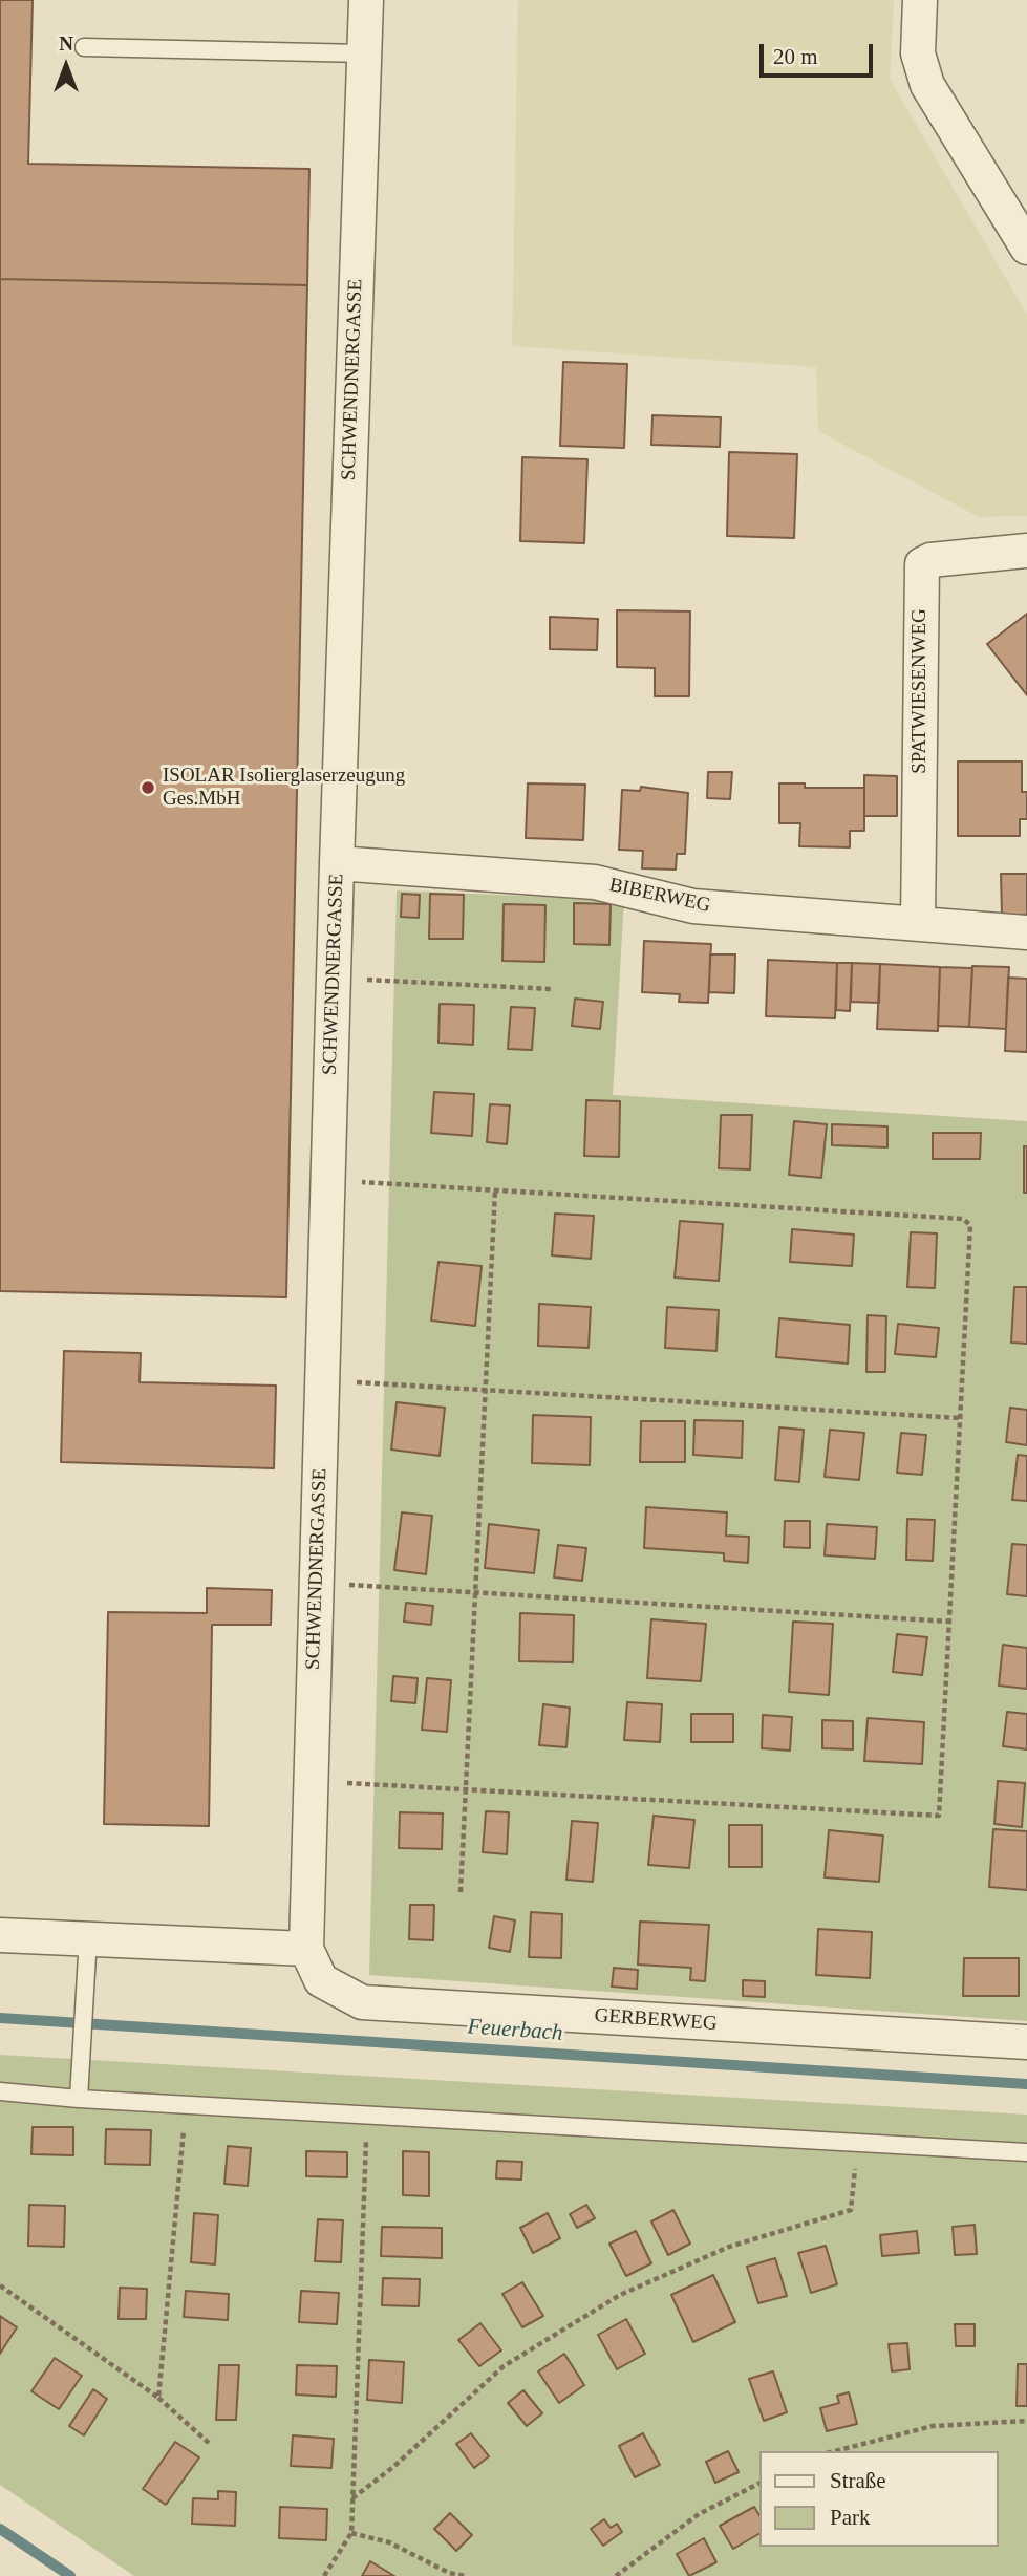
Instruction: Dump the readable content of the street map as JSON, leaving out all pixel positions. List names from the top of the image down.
{
  "streets": {
    "street": [
      "SCHWENDNERGASSE",
      "SPATWIESENWEG",
      "BIBERWEG",
      "GERBERWEG"
    ]
  },
  "crossings": [
    ["SCHWENDNERGASSE", "BIBERWEG"],
    ["SCHWENDNERGASSE", "GERBERWEG"],
    ["SPATWIESENWEG", "BIBERWEG"]
  ],
  "water": ["Feuerbach"],
  "places": ["ISOLAR Isolierglaserzeugung Ges.MbH"],
  "legend": ["Straße", "Park"],
  "scale_bar": "20 m",
  "north": "top"
}
